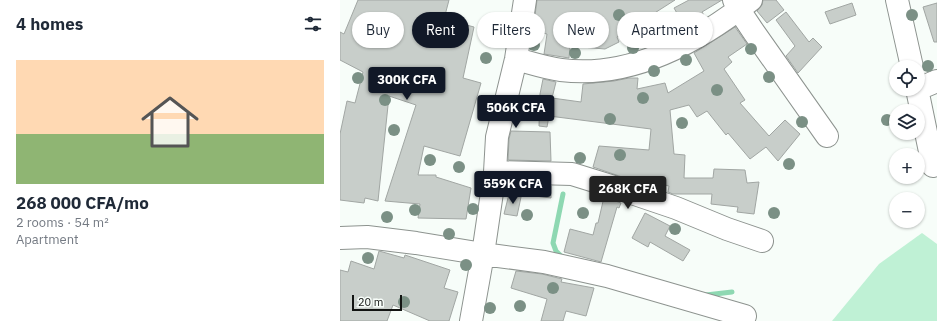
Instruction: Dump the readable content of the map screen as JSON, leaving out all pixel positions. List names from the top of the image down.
{
  "scale_bar": "20 m",
  "page": {
    "heading": "4 homes",
    "chip": [
      "Buy",
      "Rent",
      "Filters",
      "New",
      "Apartment"
    ],
    "list": [
      {
        "name": "268 000 CFA/mo",
        "note": "2 rooms · 54 m² · Apartment"
      }
    ],
    "map_buttons": ["+", "−"],
    "price": [
      "300K CFA",
      "506K CFA",
      "559K CFA",
      "268K CFA"
    ],
    "scale": "20 m"
  }
}
